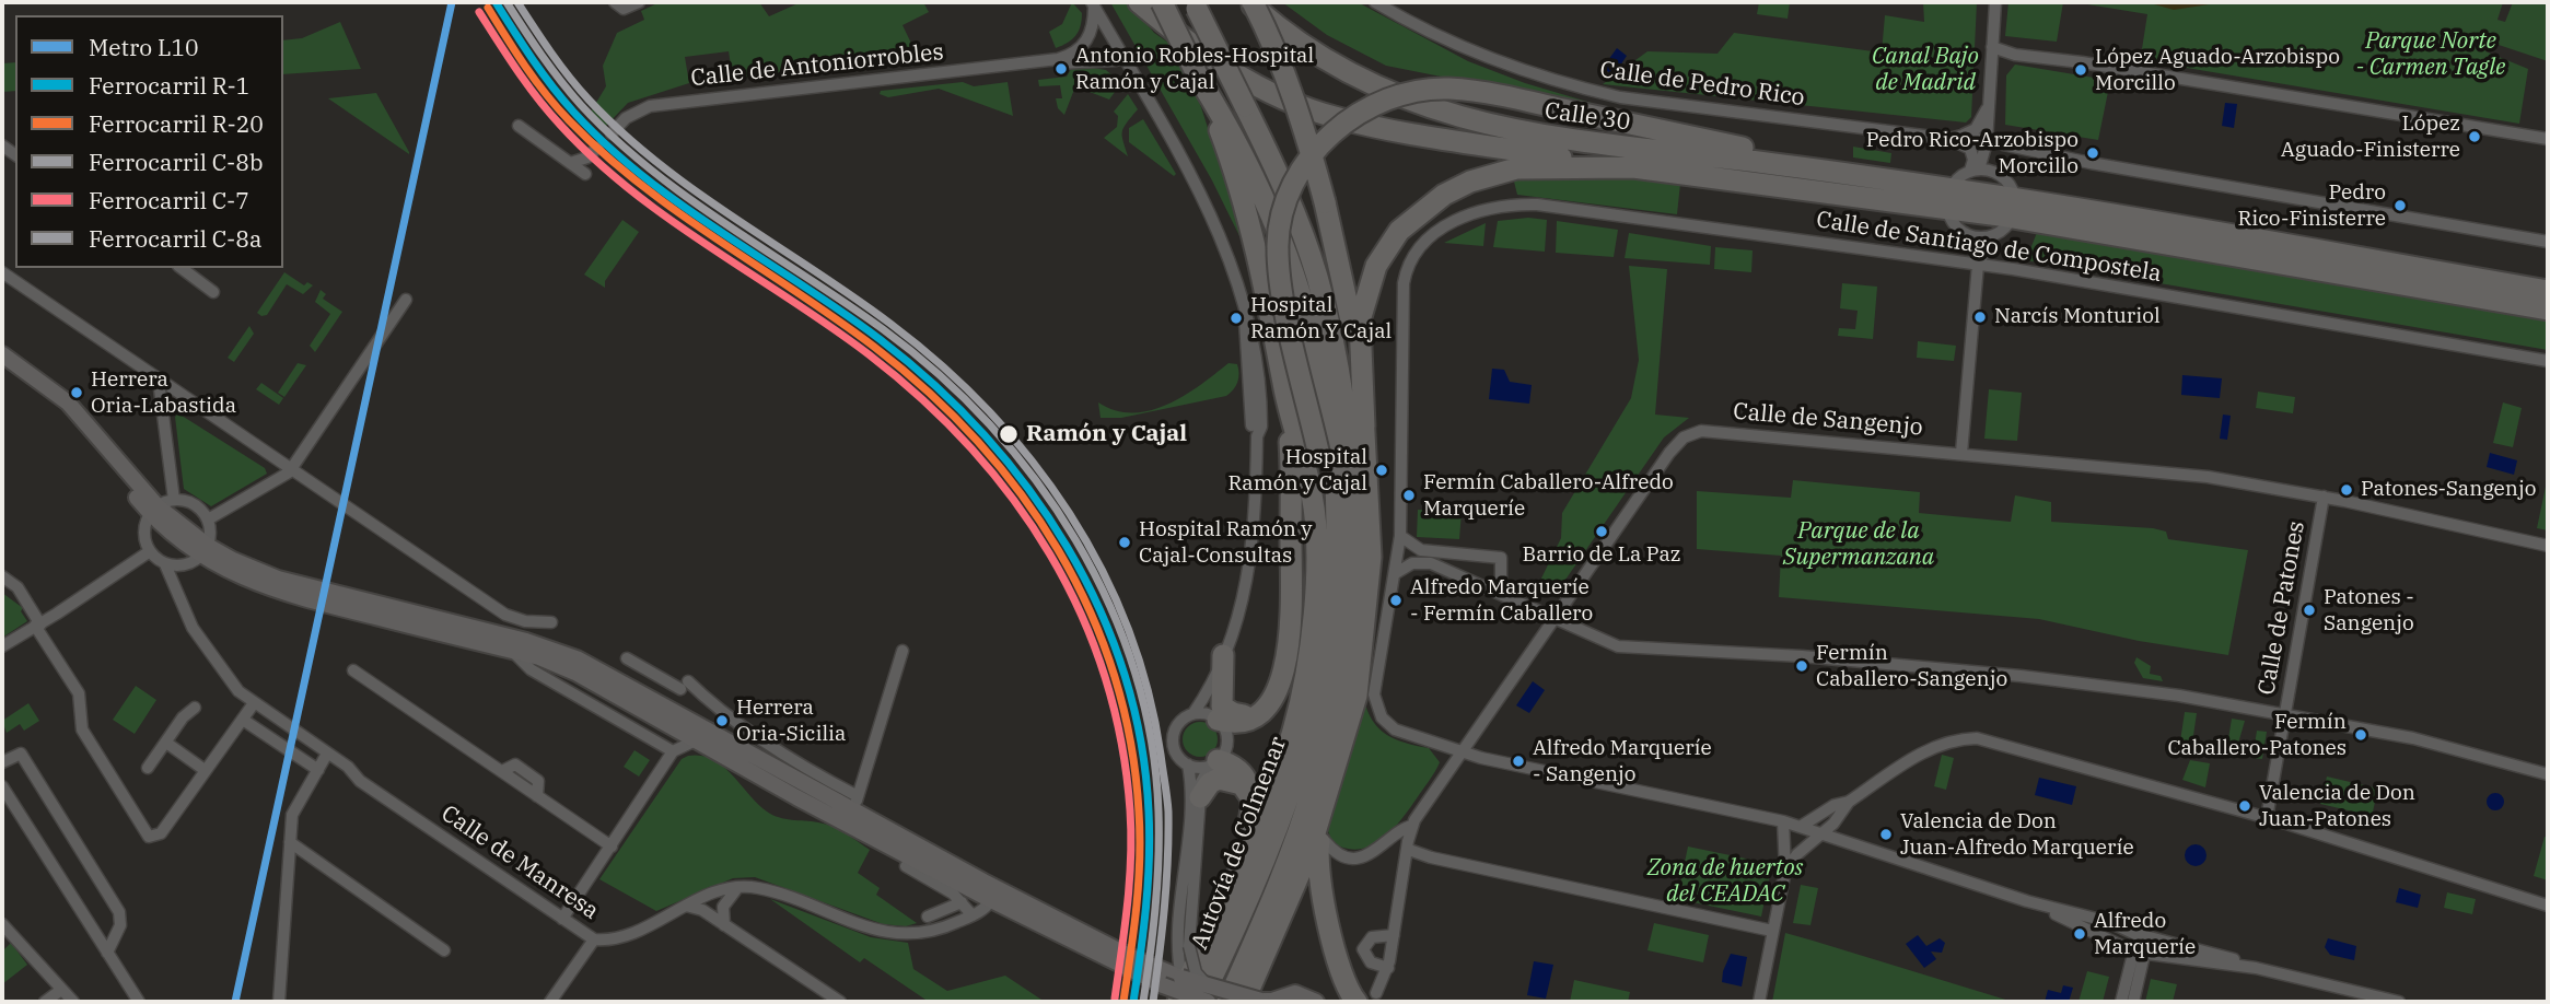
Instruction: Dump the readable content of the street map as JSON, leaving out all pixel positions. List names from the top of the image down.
{
  "streets": {
    "highway": ["Calle 30", "Autovía de Colmenar"],
    "street": [
      "Calle de Antoniorrobles",
      "Calle de Pedro Rico",
      "Calle de Santiago de Compostela",
      "Calle de Sangenjo",
      "Calle de Patones",
      "Calle de Manresa"
    ]
  },
  "crossings": [
    ["Calle de Sangenjo", "Calle de Patones"]
  ],
  "parks": [
    "Parque Norte - Carmen Tagle",
    "Canal Bajo de Madrid",
    "Parque de la Supermanzana",
    "Zona de huertos del CEADAC"
  ],
  "places": [
    "Antonio Robles-Hospital Ramón y Cajal",
    "López Aguado-Arzobispo Morcillo",
    "López Aguado-Finisterre",
    "Pedro Rico-Arzobispo Morcillo",
    "Pedro Rico-Finisterre",
    "Narcís Monturiol",
    "Hospital Ramón Y Cajal",
    "Herrera Oria-Labastida",
    "Ramón y Cajal",
    "Hospital Ramón y Cajal",
    "Patones-Sangenjo",
    "Fermín Caballero-Alfredo Marqueríe",
    "Barrio de La Paz",
    "Hospital Ramón y Cajal-Consultas",
    "Alfredo Marqueríe - Fermín Caballero",
    "Patones - Sangenjo",
    "Fermín Caballero-Sangenjo",
    "Herrera Oria-Sicilia",
    "Fermín Caballero-Patones",
    "Alfredo Marqueríe - Sangenjo",
    "Valencia de Don Juan-Patones",
    "Valencia de Don Juan-Alfredo Marqueríe",
    "Alfredo Marqueríe"
  ],
  "lines": [
    "metro line L10",
    "rail line R-1",
    "rail line C-8b",
    "rail line C-8a",
    "rail line R-20",
    "rail line C-7"
  ],
  "legend": [
    "Metro L10",
    "Ferrocarril R-1",
    "Ferrocarril R-20",
    "Ferrocarril C-8b",
    "Ferrocarril C-7",
    "Ferrocarril C-8a"
  ]
}
